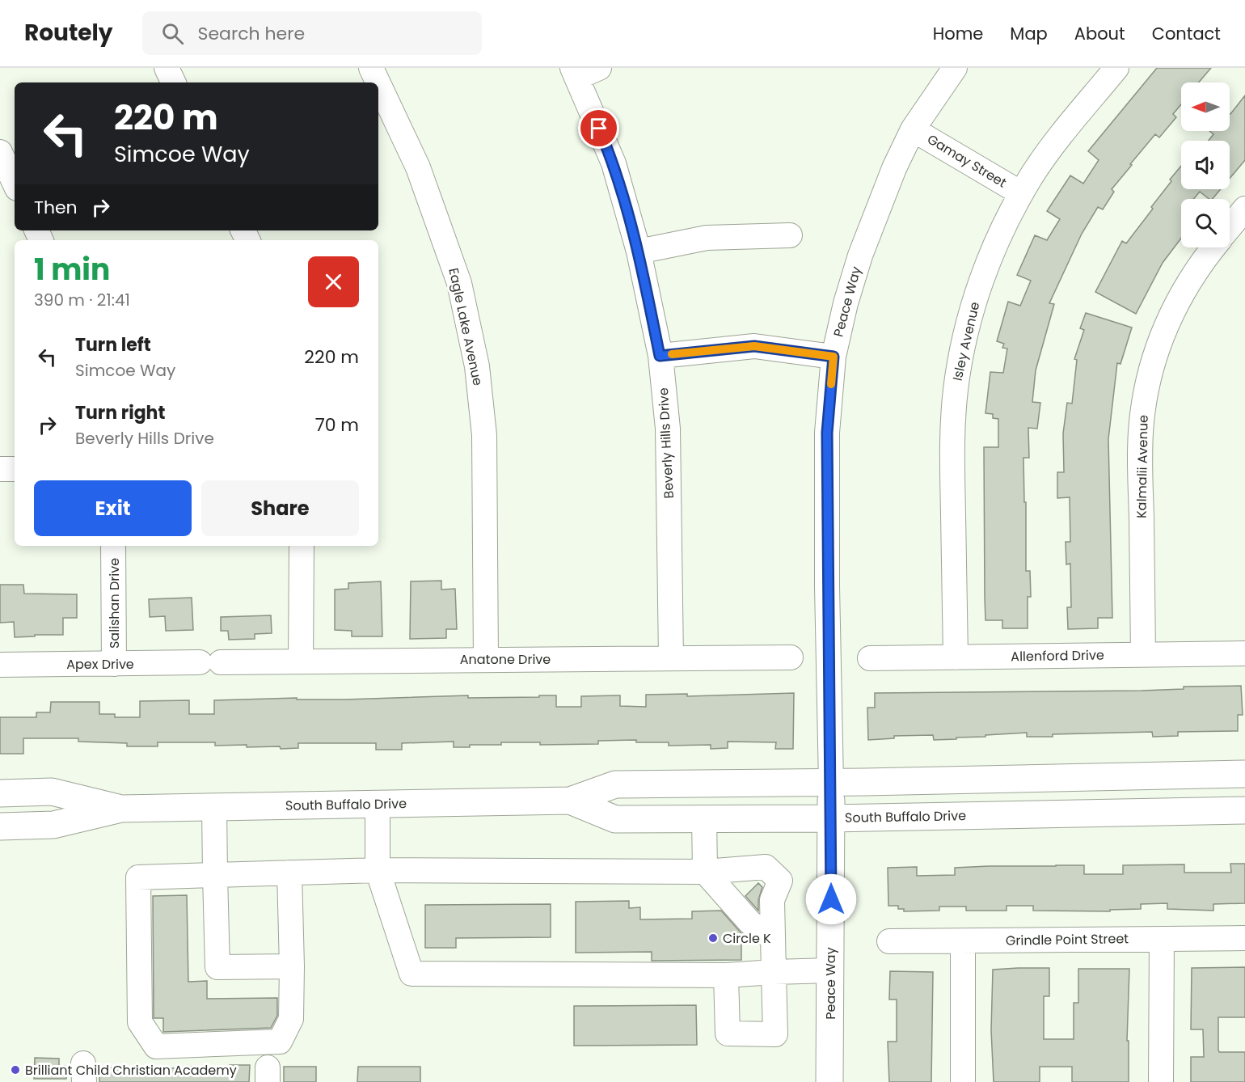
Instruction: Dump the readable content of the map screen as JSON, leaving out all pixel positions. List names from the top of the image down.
{
  "streets": {
    "main road": ["Peace Way", "South Buffalo Drive"],
    "street": [
      "Gamay Street",
      "Eagle Lake Avenue",
      "Isley Avenue",
      "Beverly Hills Drive",
      "Kalmalii Avenue",
      "Salishan Drive",
      "Allenford Drive",
      "Anatone Drive",
      "Apex Drive",
      "Grindle Point Street"
    ]
  },
  "crossings": [
    ["Gamay Street", "Peace Way"],
    ["Gamay Street", "Isley Avenue"],
    ["Peace Way", "South Buffalo Drive"],
    ["Eagle Lake Avenue", "Anatone Drive"],
    ["Isley Avenue", "Allenford Drive"],
    ["Beverly Hills Drive", "Anatone Drive"],
    ["Kalmalii Avenue", "Allenford Drive"],
    ["Salishan Drive", "Apex Drive"],
    ["Anatone Drive", "Apex Drive"]
  ],
  "places": ["Circle K", "Brilliant Child Christian Academy"],
  "north": "left",
  "page": {
    "header": "Routely",
    "search": "Search here",
    "nav": [
      "Home",
      "Map",
      "About",
      "Contact"
    ],
    "turn": ["220 m", "Simcoe Way"],
    "then": "Then",
    "heading": ["1 min", "390 m · 21:41"],
    "list": [
      {
        "name": "Turn left",
        "note": "Simcoe Way",
        "value": "220 m"
      },
      {
        "name": "Turn right",
        "note": "Beverly Hills Drive",
        "value": "70 m"
      }
    ],
    "buttons": ["Exit", "Share"]
  }
}
